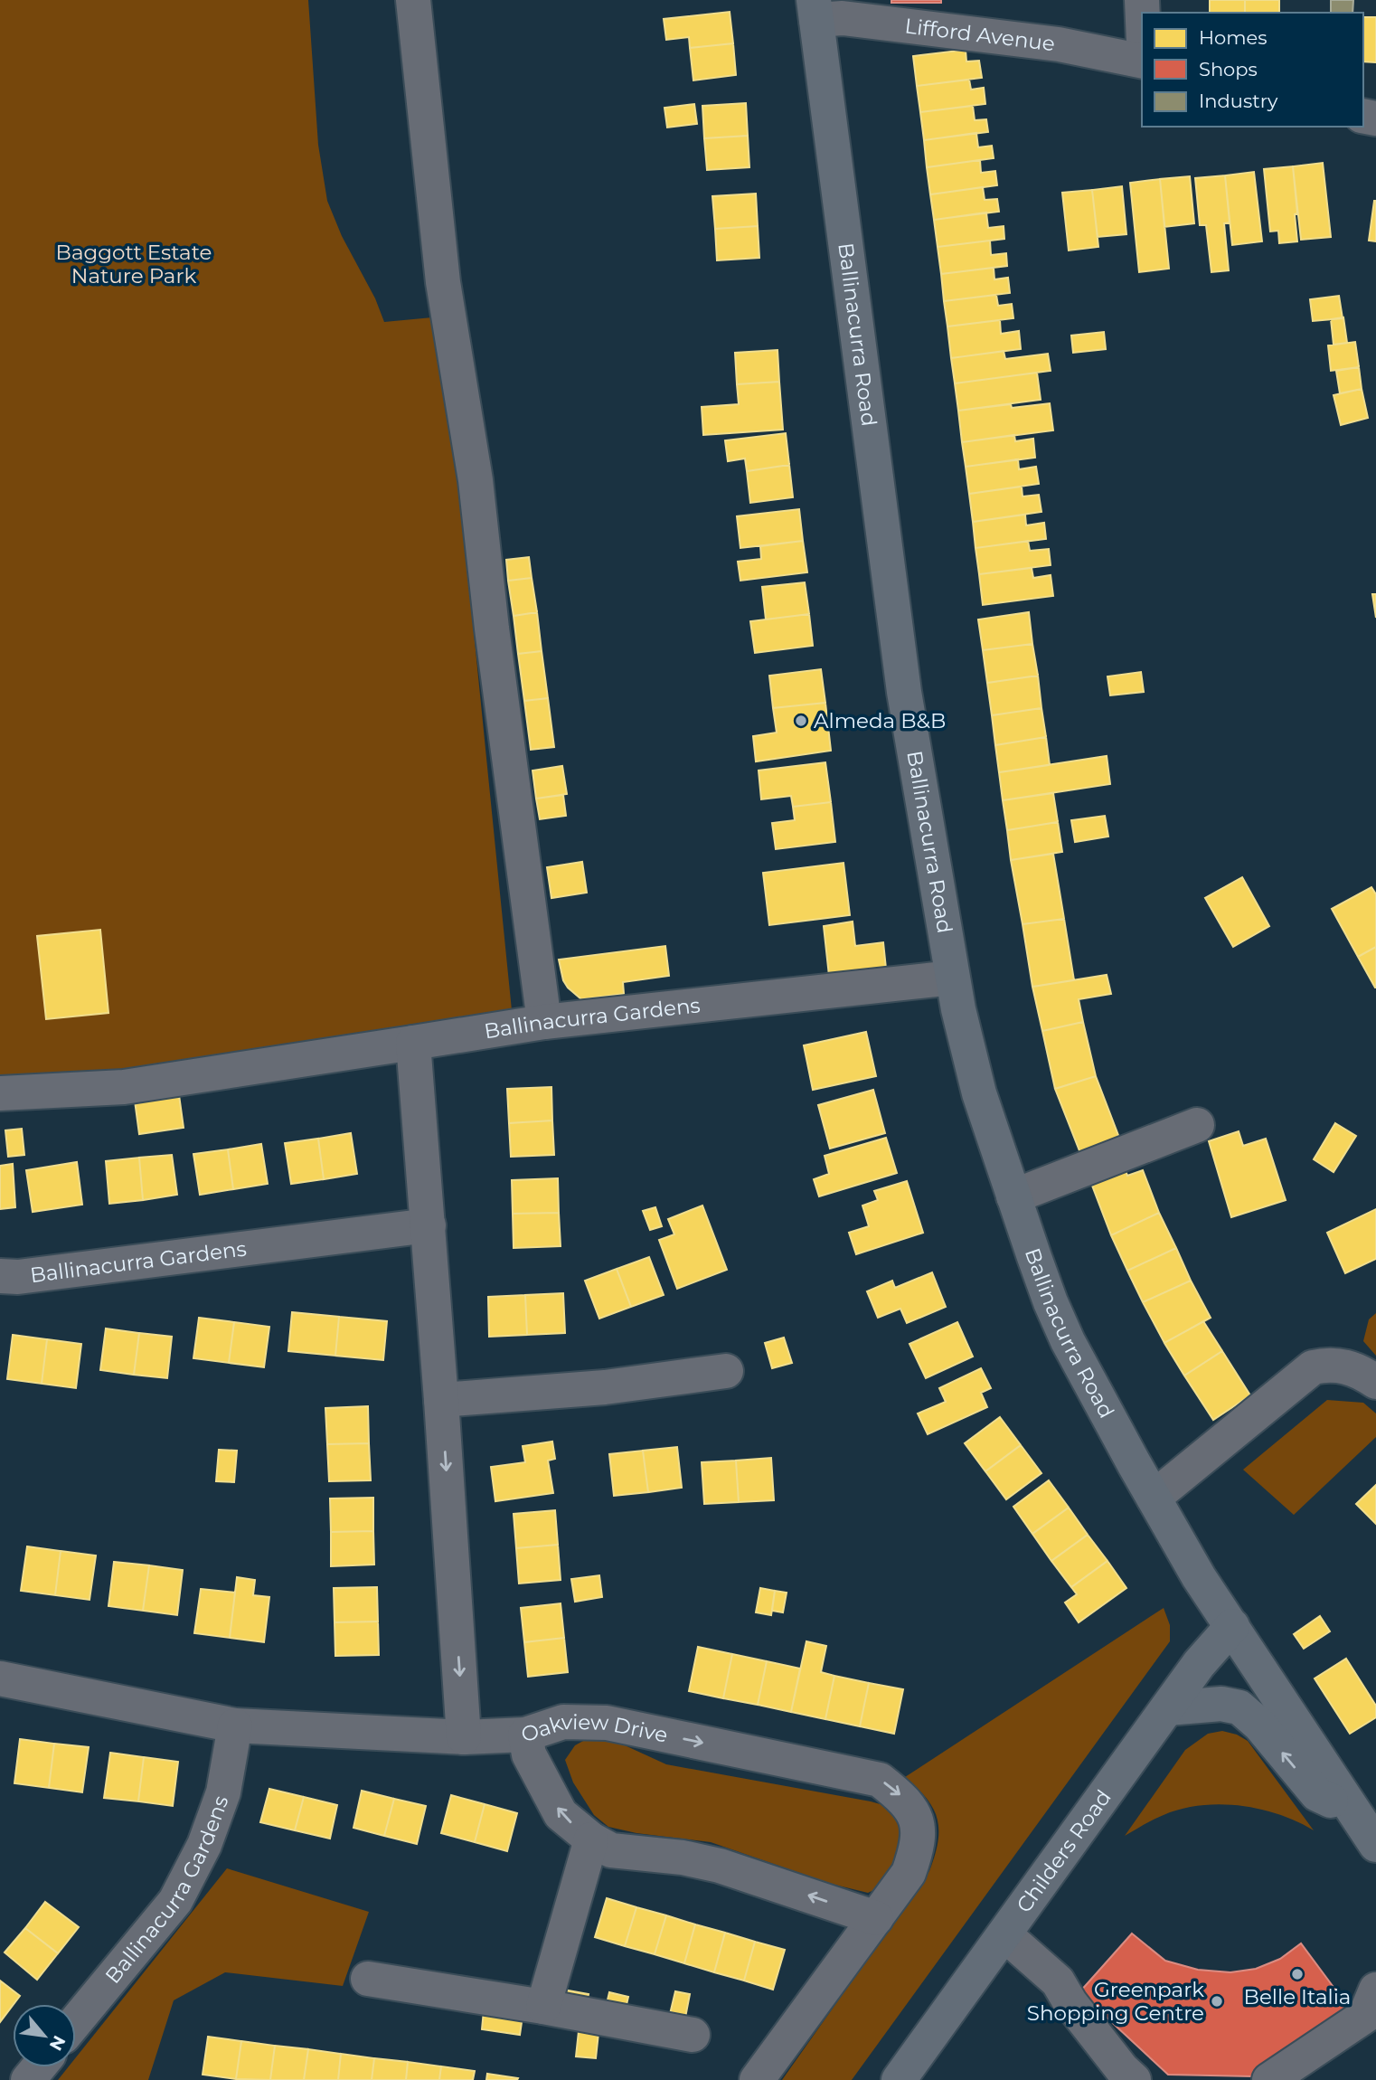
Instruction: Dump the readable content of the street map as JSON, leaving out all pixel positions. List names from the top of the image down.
{
  "streets": {
    "main road": ["Ballinacurra Road", "Childers Road"],
    "street": ["Lifford Avenue", "Ballinacurra Gardens", "Oakview Drive"]
  },
  "crossings": [
    ["Lifford Avenue", "Ballinacurra Road"],
    ["Ballinacurra Road", "Ballinacurra Gardens"],
    ["Ballinacurra Road", "Childers Road"]
  ],
  "parks": ["Baggott Estate Nature Park"],
  "places": ["Almeda B&B", "Belle Italia", "Greenpark Shopping Centre"],
  "legend": ["Homes", "Shops", "Industry"],
  "north": "bottom right"
}
